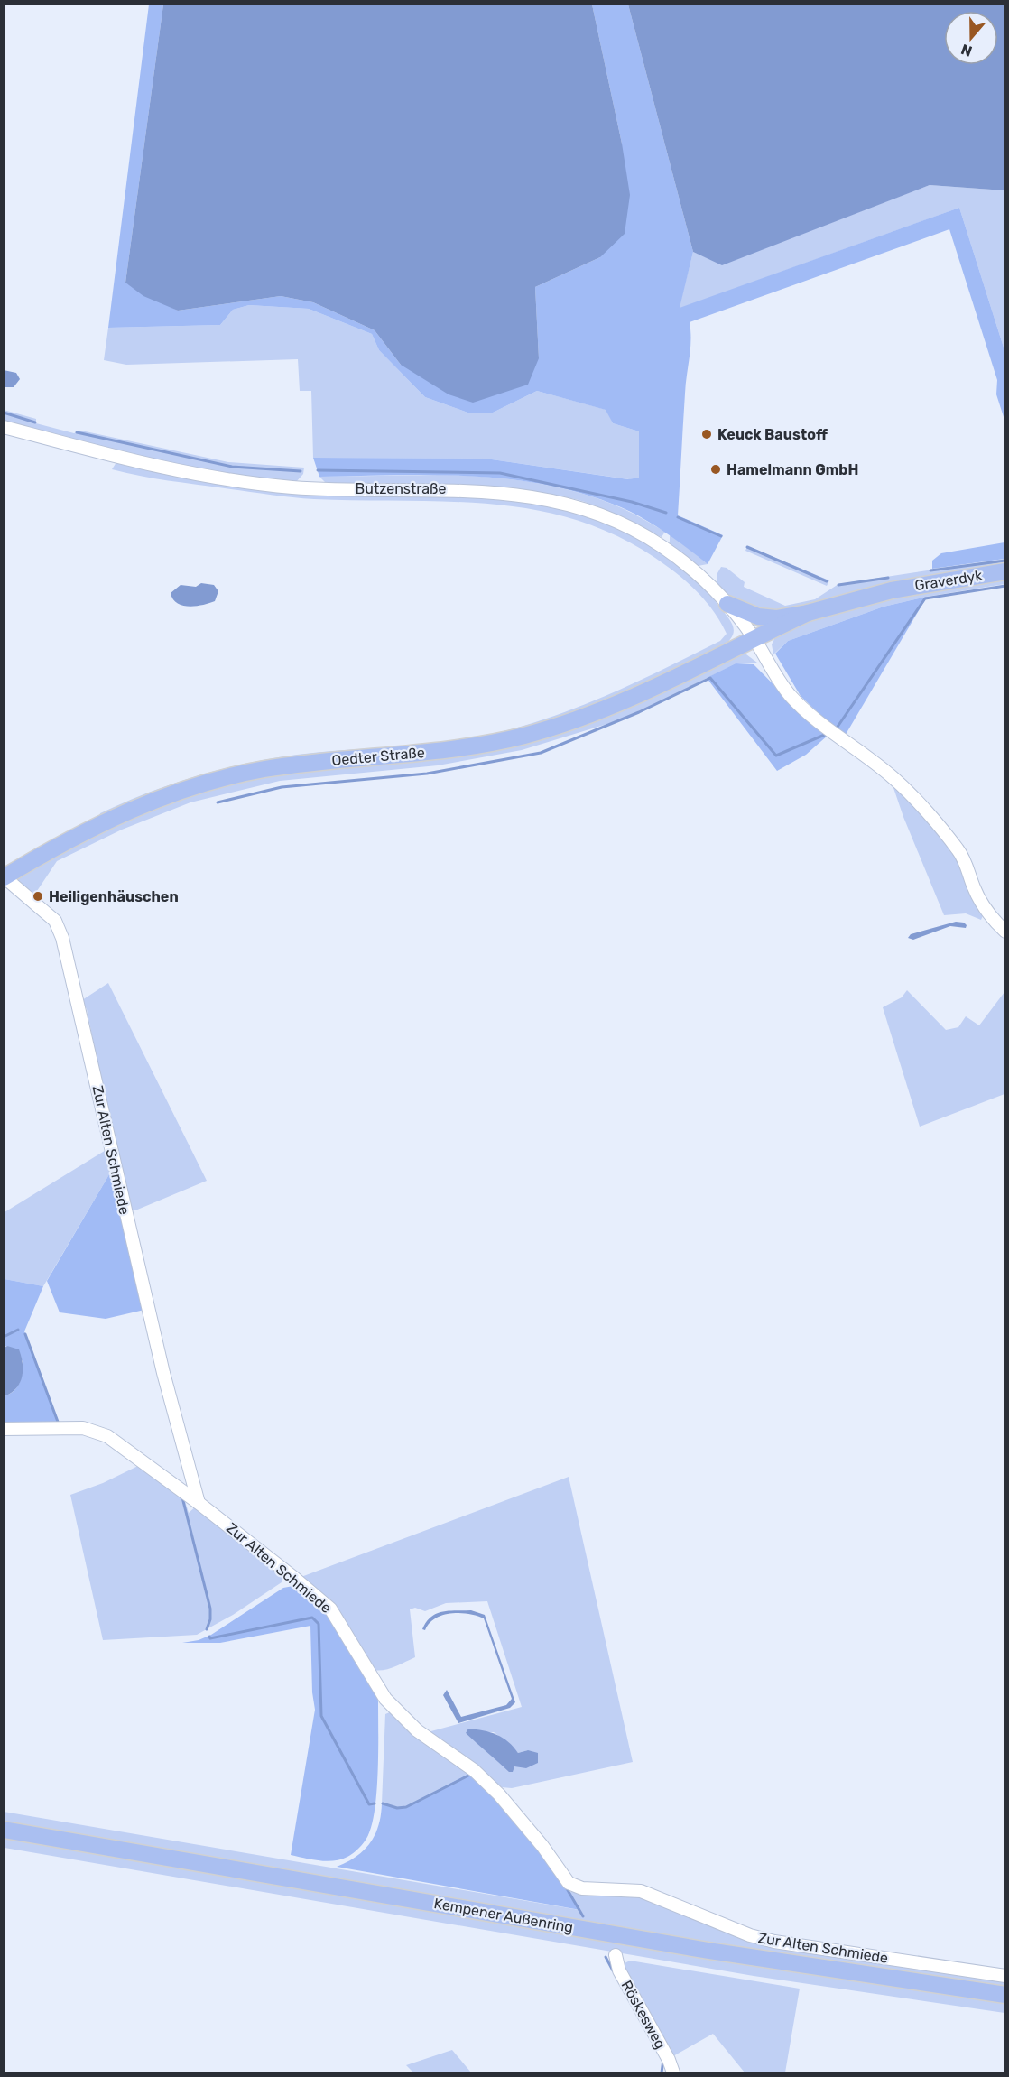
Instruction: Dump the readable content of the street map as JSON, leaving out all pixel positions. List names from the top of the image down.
{
  "streets": {
    "main road": ["Graverdyk", "Oedter Straße", "Kempener Außenring"],
    "street": ["Butzenstraße", "Zur Alten Schmiede", "Röskesweg"]
  },
  "crossings": [
    ["Butzenstraße", "Oedter Straße"],
    ["Oedter Straße", "Zur Alten Schmiede"]
  ],
  "places": ["Keuck Baustoff", "Hamelmann GmbH", "Heiligenhäuschen"],
  "north": "bottom"
}
